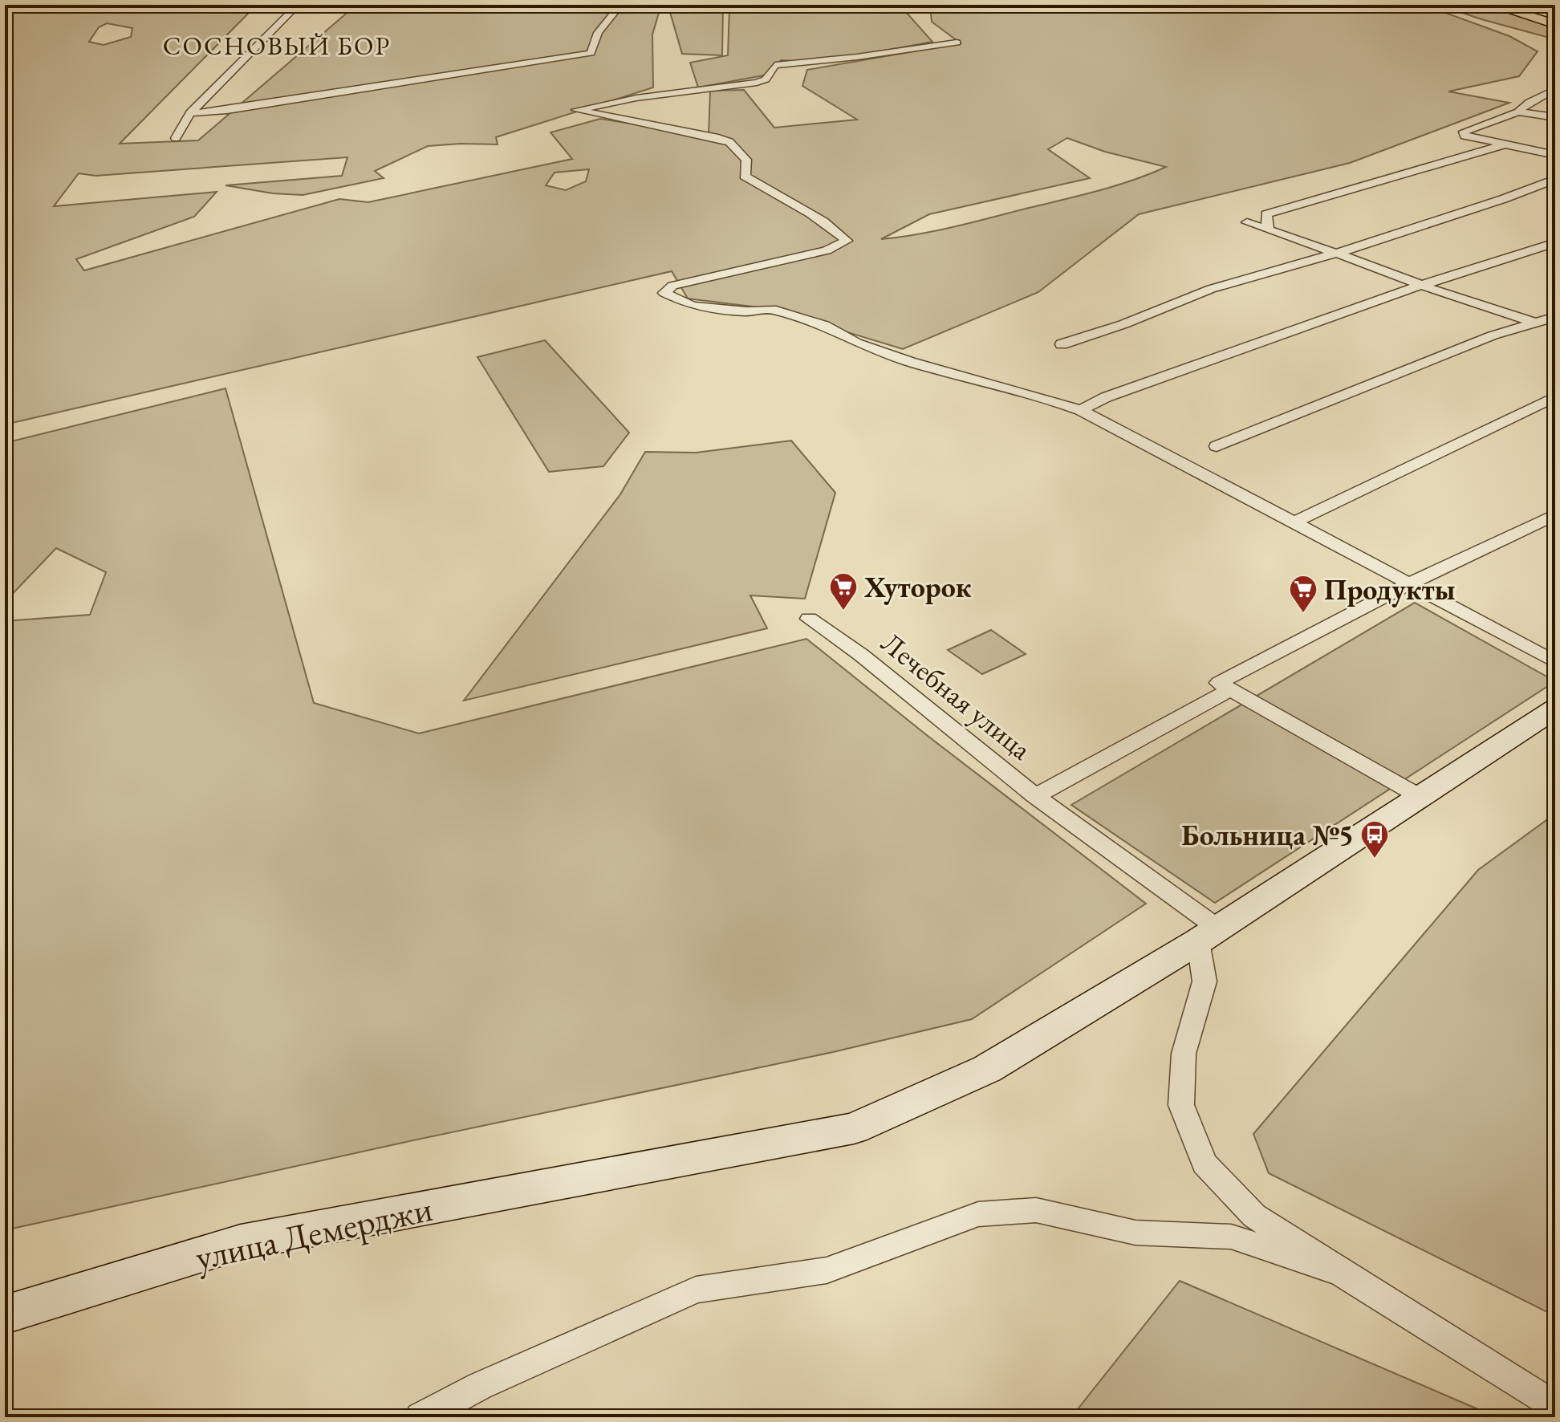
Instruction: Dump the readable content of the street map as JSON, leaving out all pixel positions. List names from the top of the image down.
{
  "streets": {
    "main road": ["улица Демерджи"],
    "street": ["Лечебная улица"]
  },
  "crossings": [
    ["Лечебная улица", "улица Демерджи"]
  ],
  "districts": ["СОСНОВЫЙ БОР"],
  "places": {
    "supermarket": ["Хуторок", "Продукты"],
    "bus stop": ["Больница №5"]
  }
}
